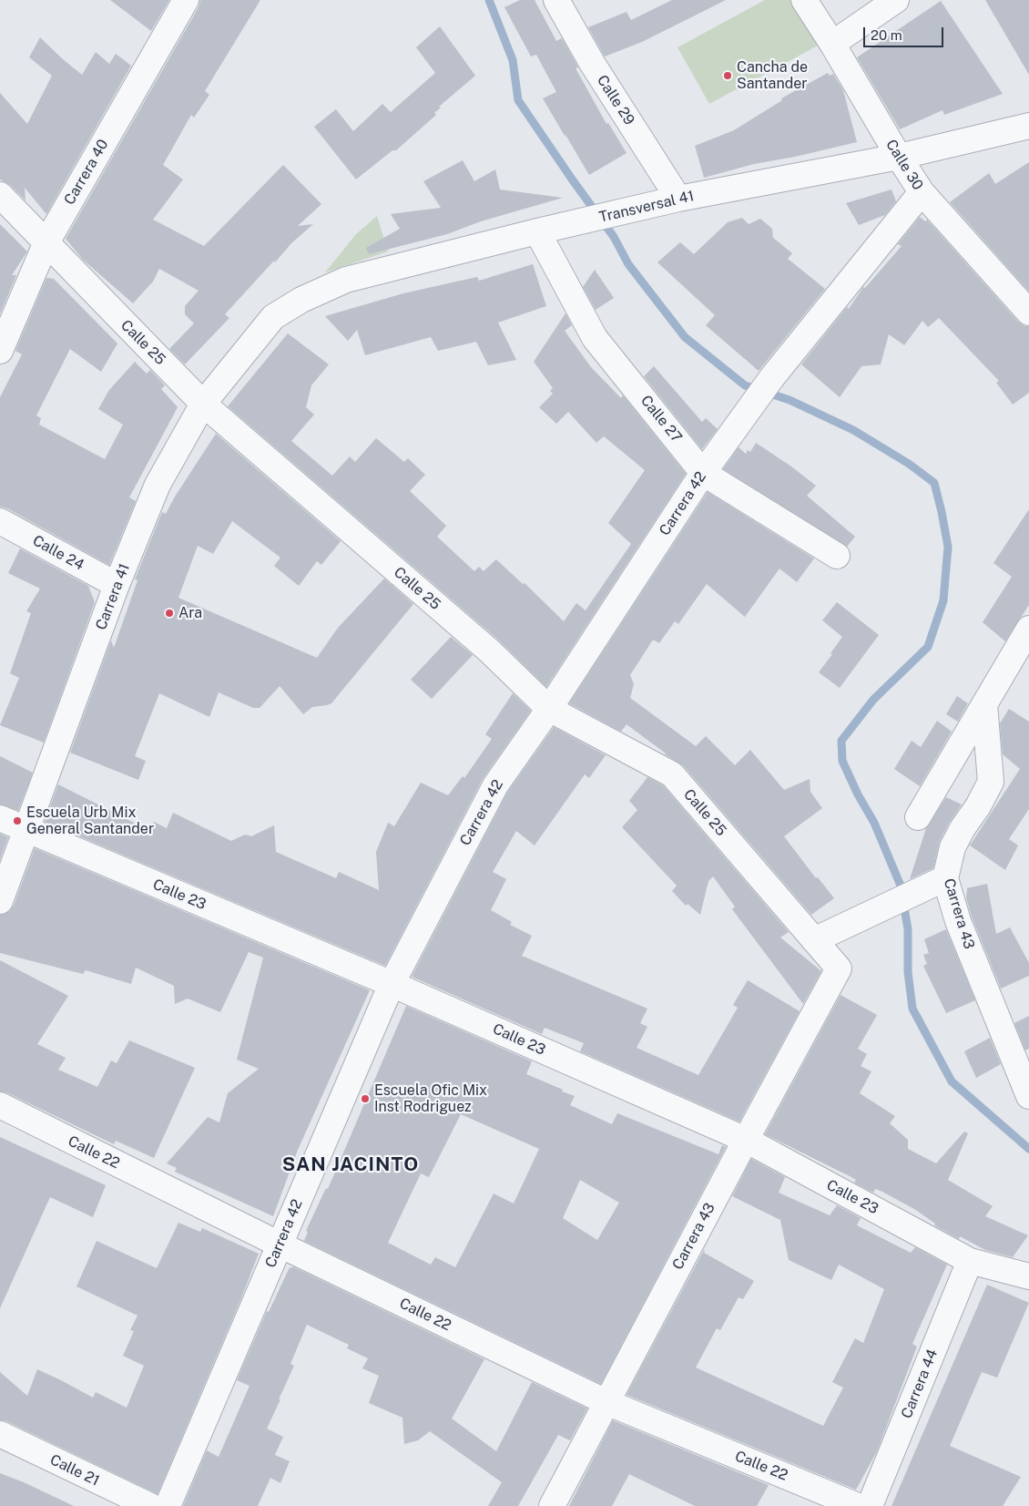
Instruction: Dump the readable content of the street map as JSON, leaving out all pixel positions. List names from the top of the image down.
{
  "streets": {
    "street": [
      "Calle 29",
      "Calle 30",
      "Carrera 40",
      "Transversal 41",
      "Calle 25",
      "Calle 27",
      "Carrera 42",
      "Calle 24",
      "Carrera 41",
      "Calle 23",
      "Carrera 43",
      "Calle 22",
      "Carrera 44",
      "Calle 21"
    ]
  },
  "crossings": [
    ["Calle 29", "Transversal 41"],
    ["Calle 30", "Transversal 41"],
    ["Calle 30", "Carrera 42"],
    ["Carrera 40", "Calle 25"],
    ["Transversal 41", "Calle 27"],
    ["Transversal 41", "Carrera 41"],
    ["Calle 25", "Carrera 42"],
    ["Calle 25", "Carrera 41"],
    ["Calle 25", "Carrera 43"],
    ["Calle 27", "Carrera 42"],
    ["Carrera 42", "Calle 23"],
    ["Carrera 42", "Calle 22"],
    ["Calle 24", "Carrera 41"],
    ["Carrera 41", "Calle 23"],
    ["Calle 23", "Carrera 43"],
    ["Calle 23", "Carrera 44"],
    ["Carrera 43", "Calle 22"]
  ],
  "districts": ["SAN JACINTO"],
  "places": [
    "Cancha de Santander",
    "Ara",
    "Escuela Urb Mix General Santander",
    "Escuela Ofic Mix Inst Rodriguez"
  ],
  "scale_bar": "20 m"
}
